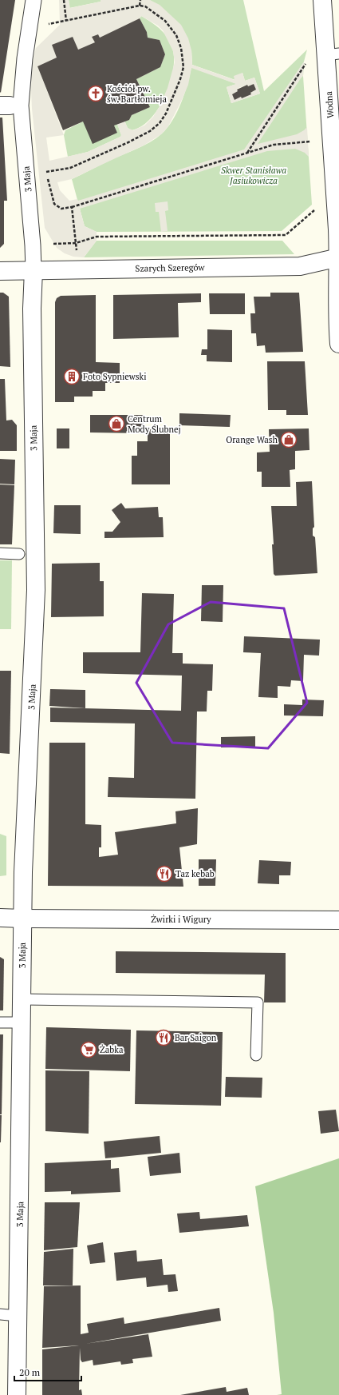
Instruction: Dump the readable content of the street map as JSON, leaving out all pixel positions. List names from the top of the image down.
{
  "streets": {
    "street": [
      "Wodna",
      "3 Maja",
      "Szarych Szeregów",
      "Żwirki i Wigury"
    ]
  },
  "crossings": [
    ["Wodna", "Szarych Szeregów"],
    ["3 Maja", "Szarych Szeregów"],
    ["3 Maja", "Żwirki i Wigury"]
  ],
  "parks": ["Skwer Stanisława Jasiukowicza"],
  "places": {
    "church": ["Kościół pw. św. Bartłomieja"],
    "building": ["Foto Sypniewski"],
    "shop": ["Centrum Mody Ślubnej", "Orange Wash"],
    "restaurant": ["Taz kebab", "Bar Saigon"],
    "supermarket": ["Żabka"]
  },
  "scale_bar": "20 m"
}
